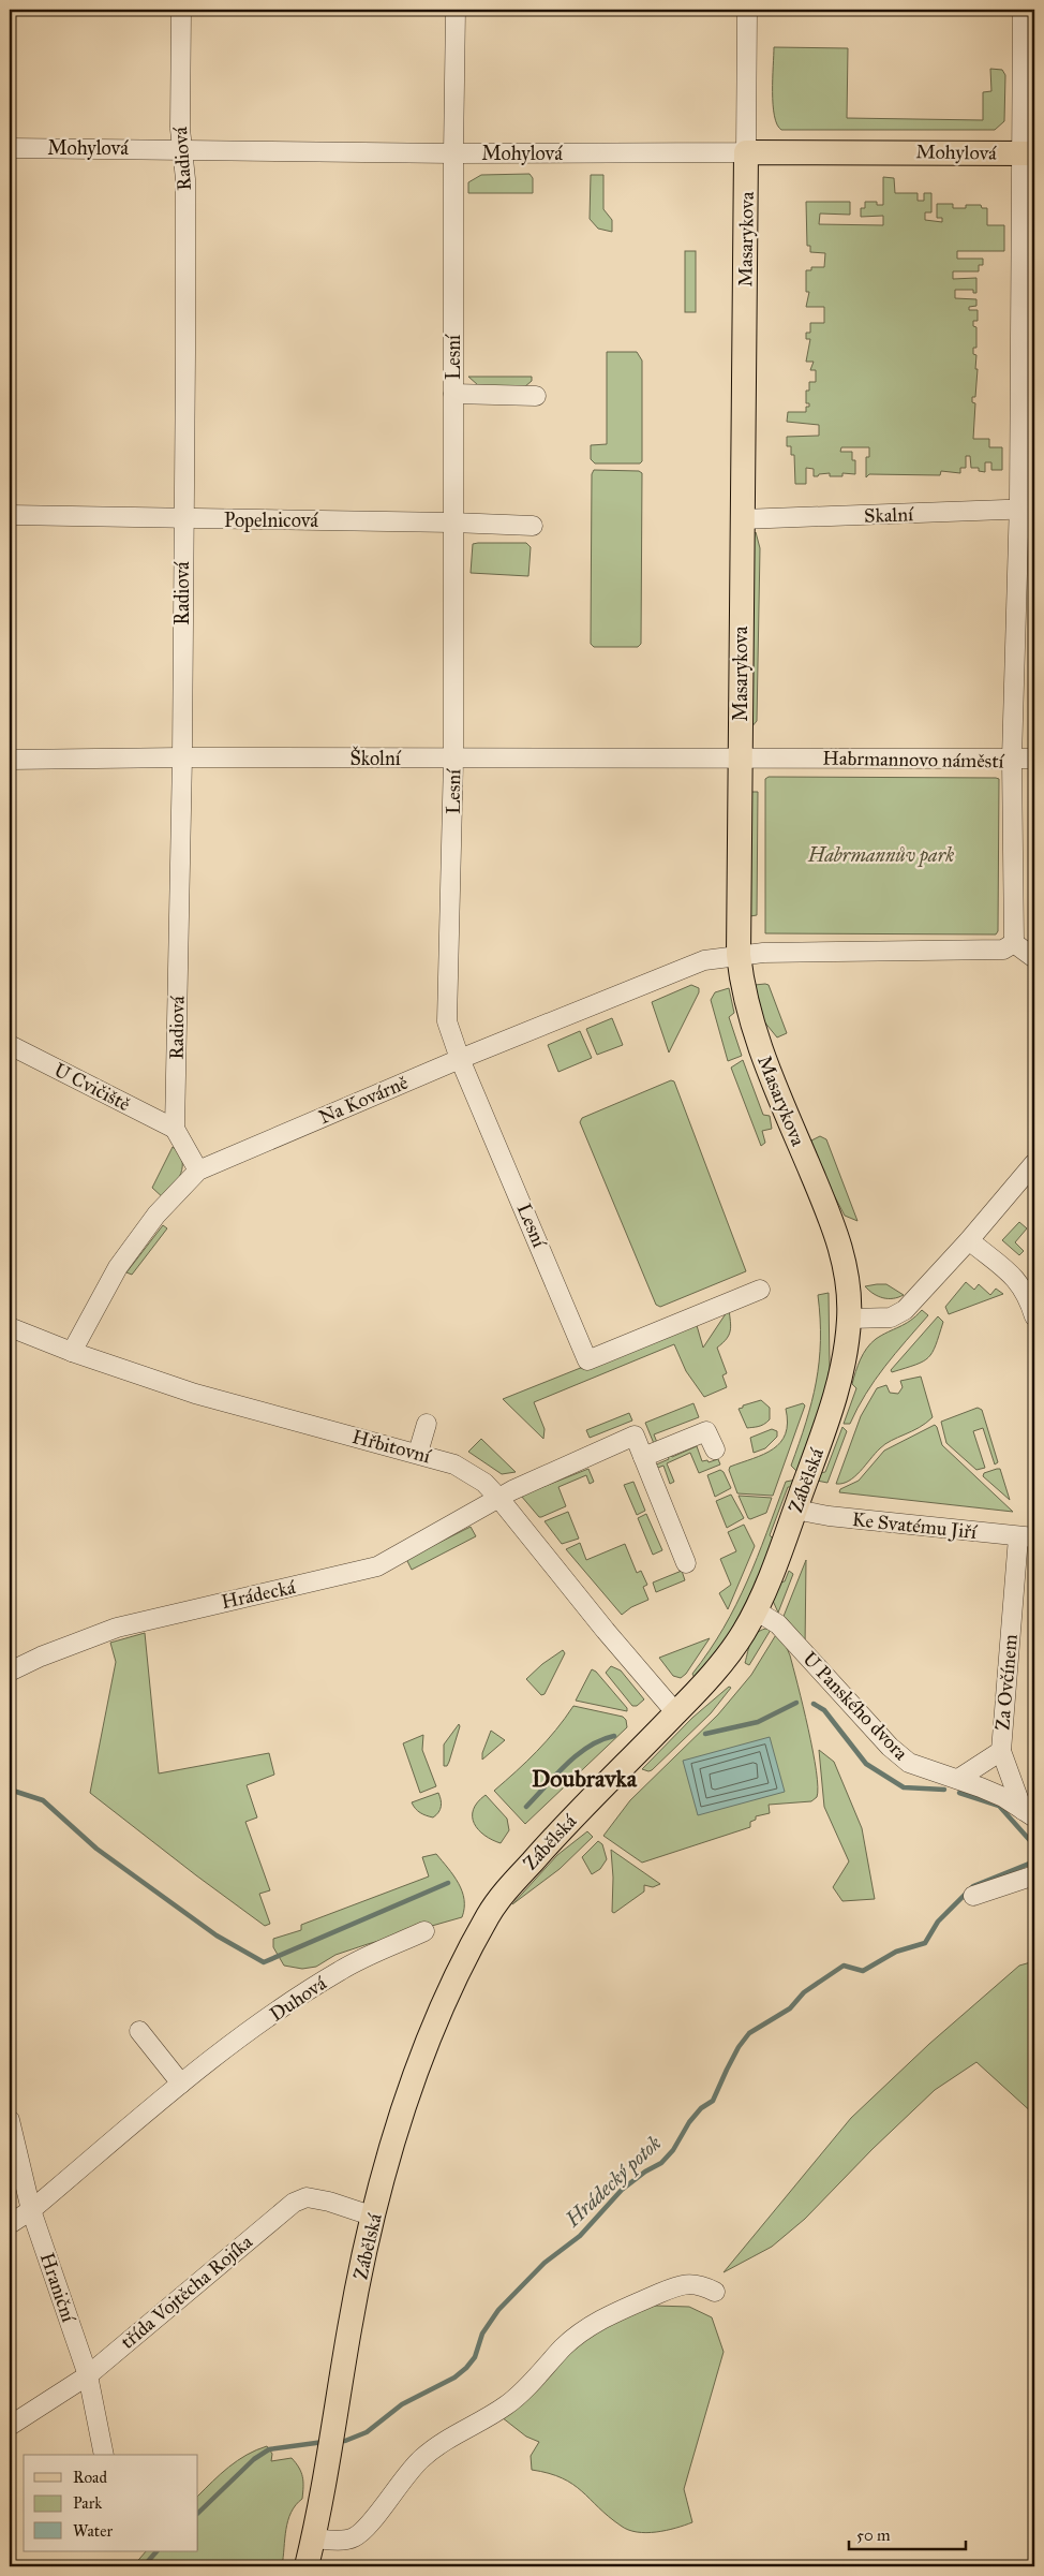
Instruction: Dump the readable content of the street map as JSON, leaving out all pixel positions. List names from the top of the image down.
{
  "streets": {
    "main road": ["Mohylová", "Masarykova", "Zábělská"],
    "street": [
      "Radiová",
      "Lesní",
      "Skalní",
      "Popelnicová",
      "Školní",
      "Habrmannovo náměstí",
      "U Cvičiště",
      "Na Kovárně",
      "Hřbitovní",
      "Ke Svatému Jiří",
      "Hrádecká",
      "Za Ovčínem",
      "U Panského dvora",
      "Duhová",
      "Hraniční",
      "třída Vojtěcha Rojíka"
    ]
  },
  "crossings": [
    ["Mohylová", "Radiová"],
    ["Mohylová", "Masarykova"],
    ["Mohylová", "Lesní"],
    ["Radiová", "Popelnicová"],
    ["Radiová", "Školní"],
    ["Radiová", "U Cvičiště"],
    ["Masarykova", "Skalní"],
    ["Masarykova", "Školní"],
    ["Masarykova", "Habrmannovo náměstí"],
    ["Masarykova", "Na Kovárně"],
    ["Masarykova", "Zábělská"],
    ["Lesní", "Popelnicová"],
    ["Lesní", "Školní"],
    ["Lesní", "Na Kovárně"],
    ["Školní", "Habrmannovo náměstí"],
    ["Na Kovárně", "Hřbitovní"],
    ["Hřbitovní", "Zábělská"],
    ["Hřbitovní", "Hrádecká"],
    ["Zábělská", "Ke Svatému Jiří"],
    ["Zábělská", "U Panského dvora"],
    ["Zábělská", "třída Vojtěcha Rojíka"],
    ["Ke Svatému Jiří", "Za Ovčínem"],
    ["Za Ovčínem", "U Panského dvora"],
    ["Duhová", "Hraniční"],
    ["Hraniční", "třída Vojtěcha Rojíka"]
  ],
  "districts": ["Doubravka"],
  "water": ["Hrádecký potok"],
  "parks": ["Habrmannův park"],
  "legend": ["Road", "Park", "Water"],
  "scale_bar": "50 m"
}
